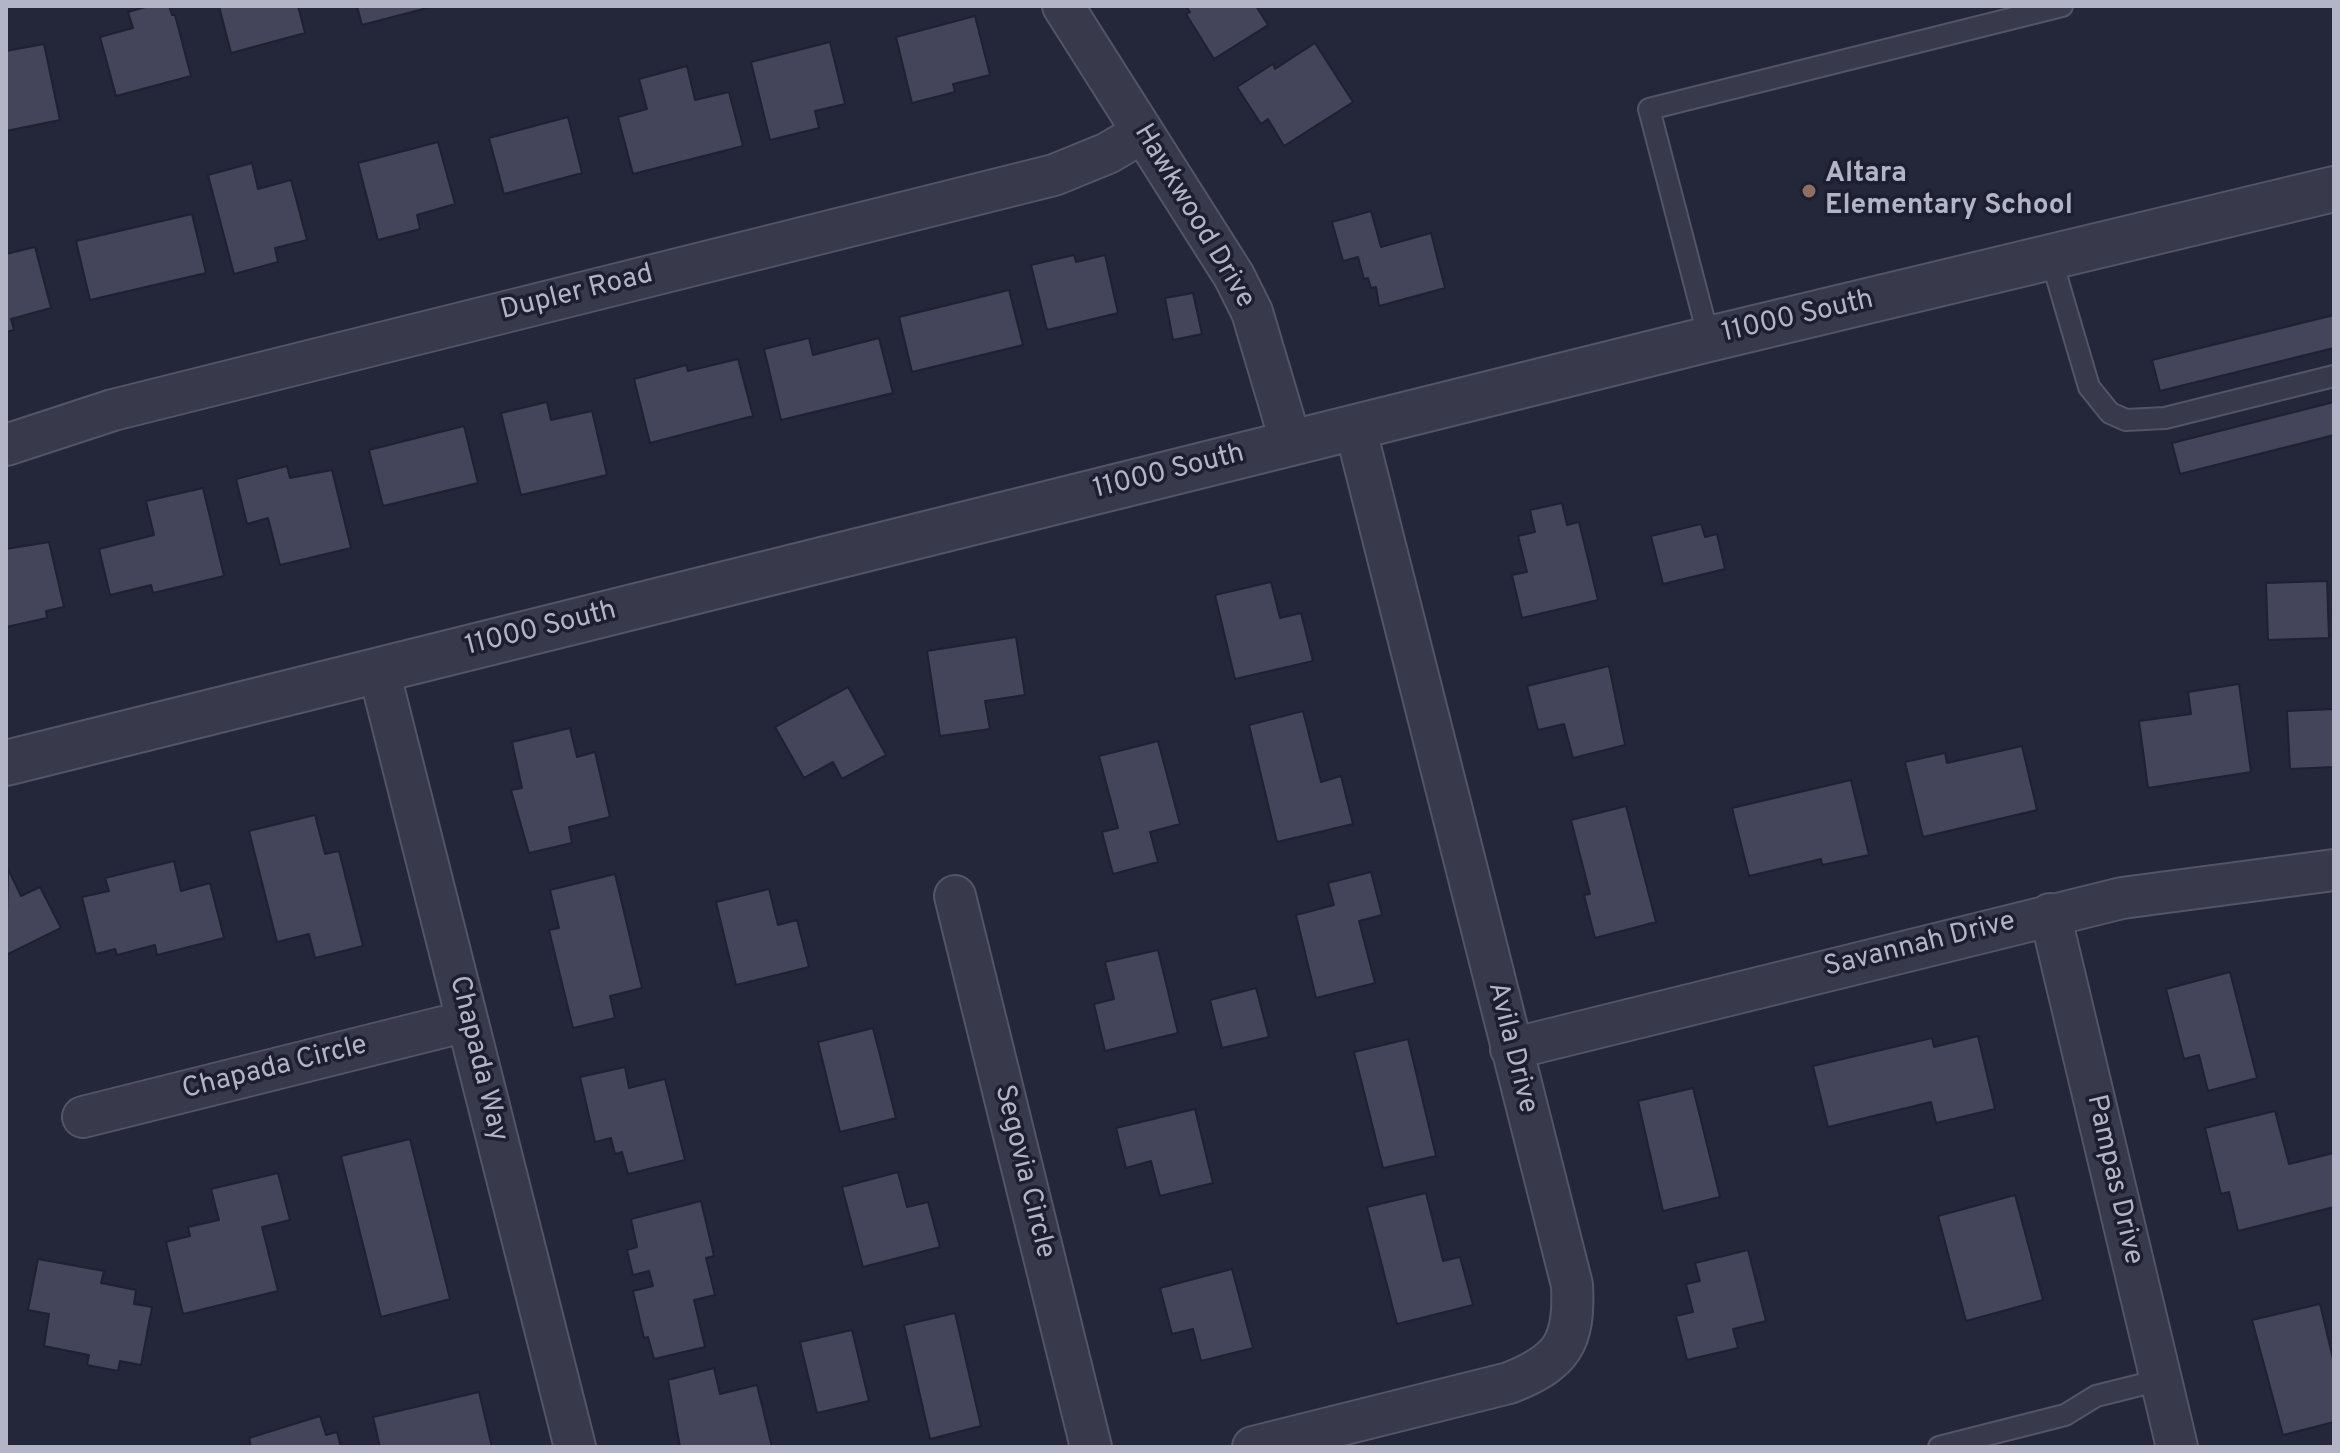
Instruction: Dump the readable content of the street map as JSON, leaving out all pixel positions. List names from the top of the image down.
{
  "streets": {
    "street": [
      "Hawkwood Drive",
      "Dupler Road",
      "11000 South",
      "Savannah Drive",
      "Avila Drive",
      "Chapada Way",
      "Chapada Circle",
      "Segovia Circle",
      "Pampas Drive"
    ]
  },
  "crossings": [
    ["Hawkwood Drive", "Dupler Road"],
    ["Hawkwood Drive", "11000 South"],
    ["11000 South", "Avila Drive"],
    ["11000 South", "Chapada Way"],
    ["Savannah Drive", "Avila Drive"],
    ["Savannah Drive", "Pampas Drive"],
    ["Chapada Way", "Chapada Circle"]
  ],
  "places": ["Altara Elementary School"]
}
